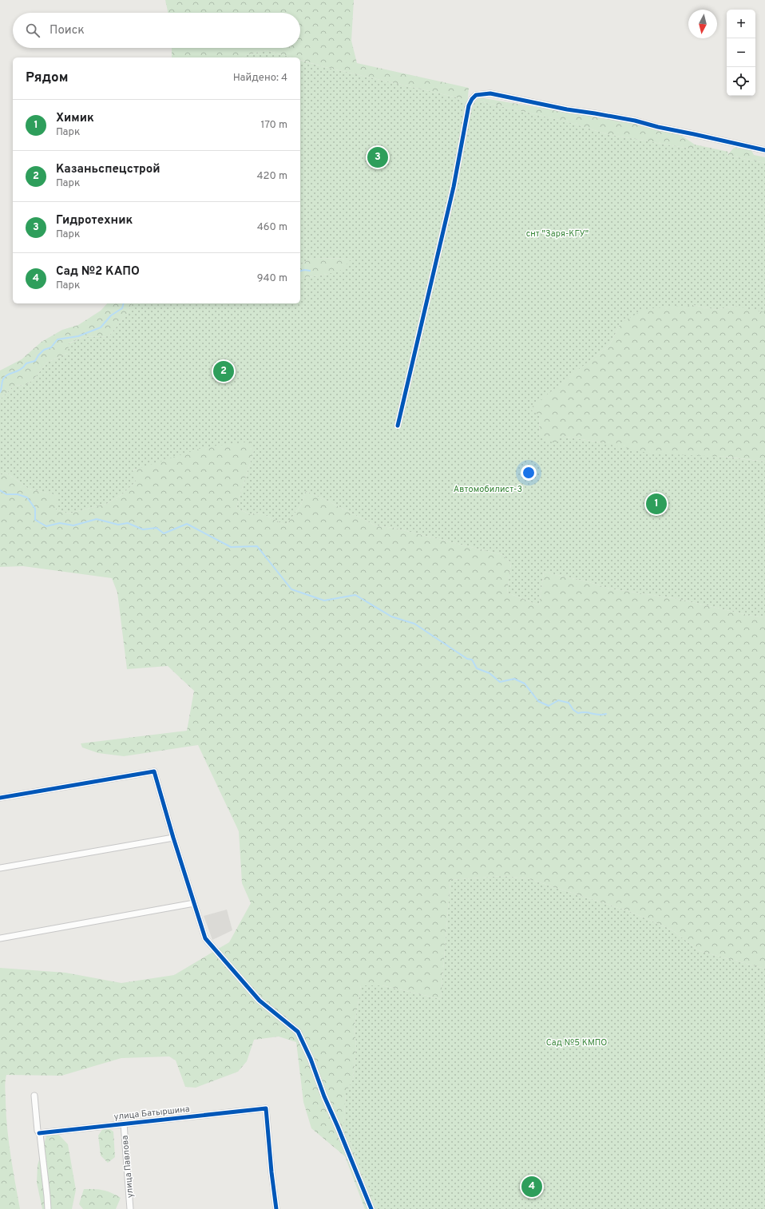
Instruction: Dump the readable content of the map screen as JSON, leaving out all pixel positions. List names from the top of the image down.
{
  "streets": {
    "street": ["улица Батыршина", "улица Павлова"]
  },
  "crossings": [
    ["улица Батыршина", "улица Павлова"]
  ],
  "parks": ["снт \"Заря-КГУ\"", "Автомобилист-3", "Сад №5 КМПО"],
  "north": "bottom",
  "page": {
    "map_buttons": ["+", "−"],
    "search": "Поиск",
    "heading": ["Рядом", "Найдено: 4"],
    "list": [
      {
        "mark": "1",
        "name": "Химик",
        "note": "Парк",
        "value": "170 m"
      },
      {
        "mark": "2",
        "name": "Казаньспецстрой",
        "note": "Парк",
        "value": "420 m"
      },
      {
        "mark": "3",
        "name": "Гидротехник",
        "note": "Парк",
        "value": "460 m"
      },
      {
        "mark": "4",
        "name": "Сад №2 КАПО",
        "note": "Парк",
        "value": "940 m"
      }
    ],
    "pins": [
      "3",
      "2",
      "1",
      "4"
    ]
  }
}
